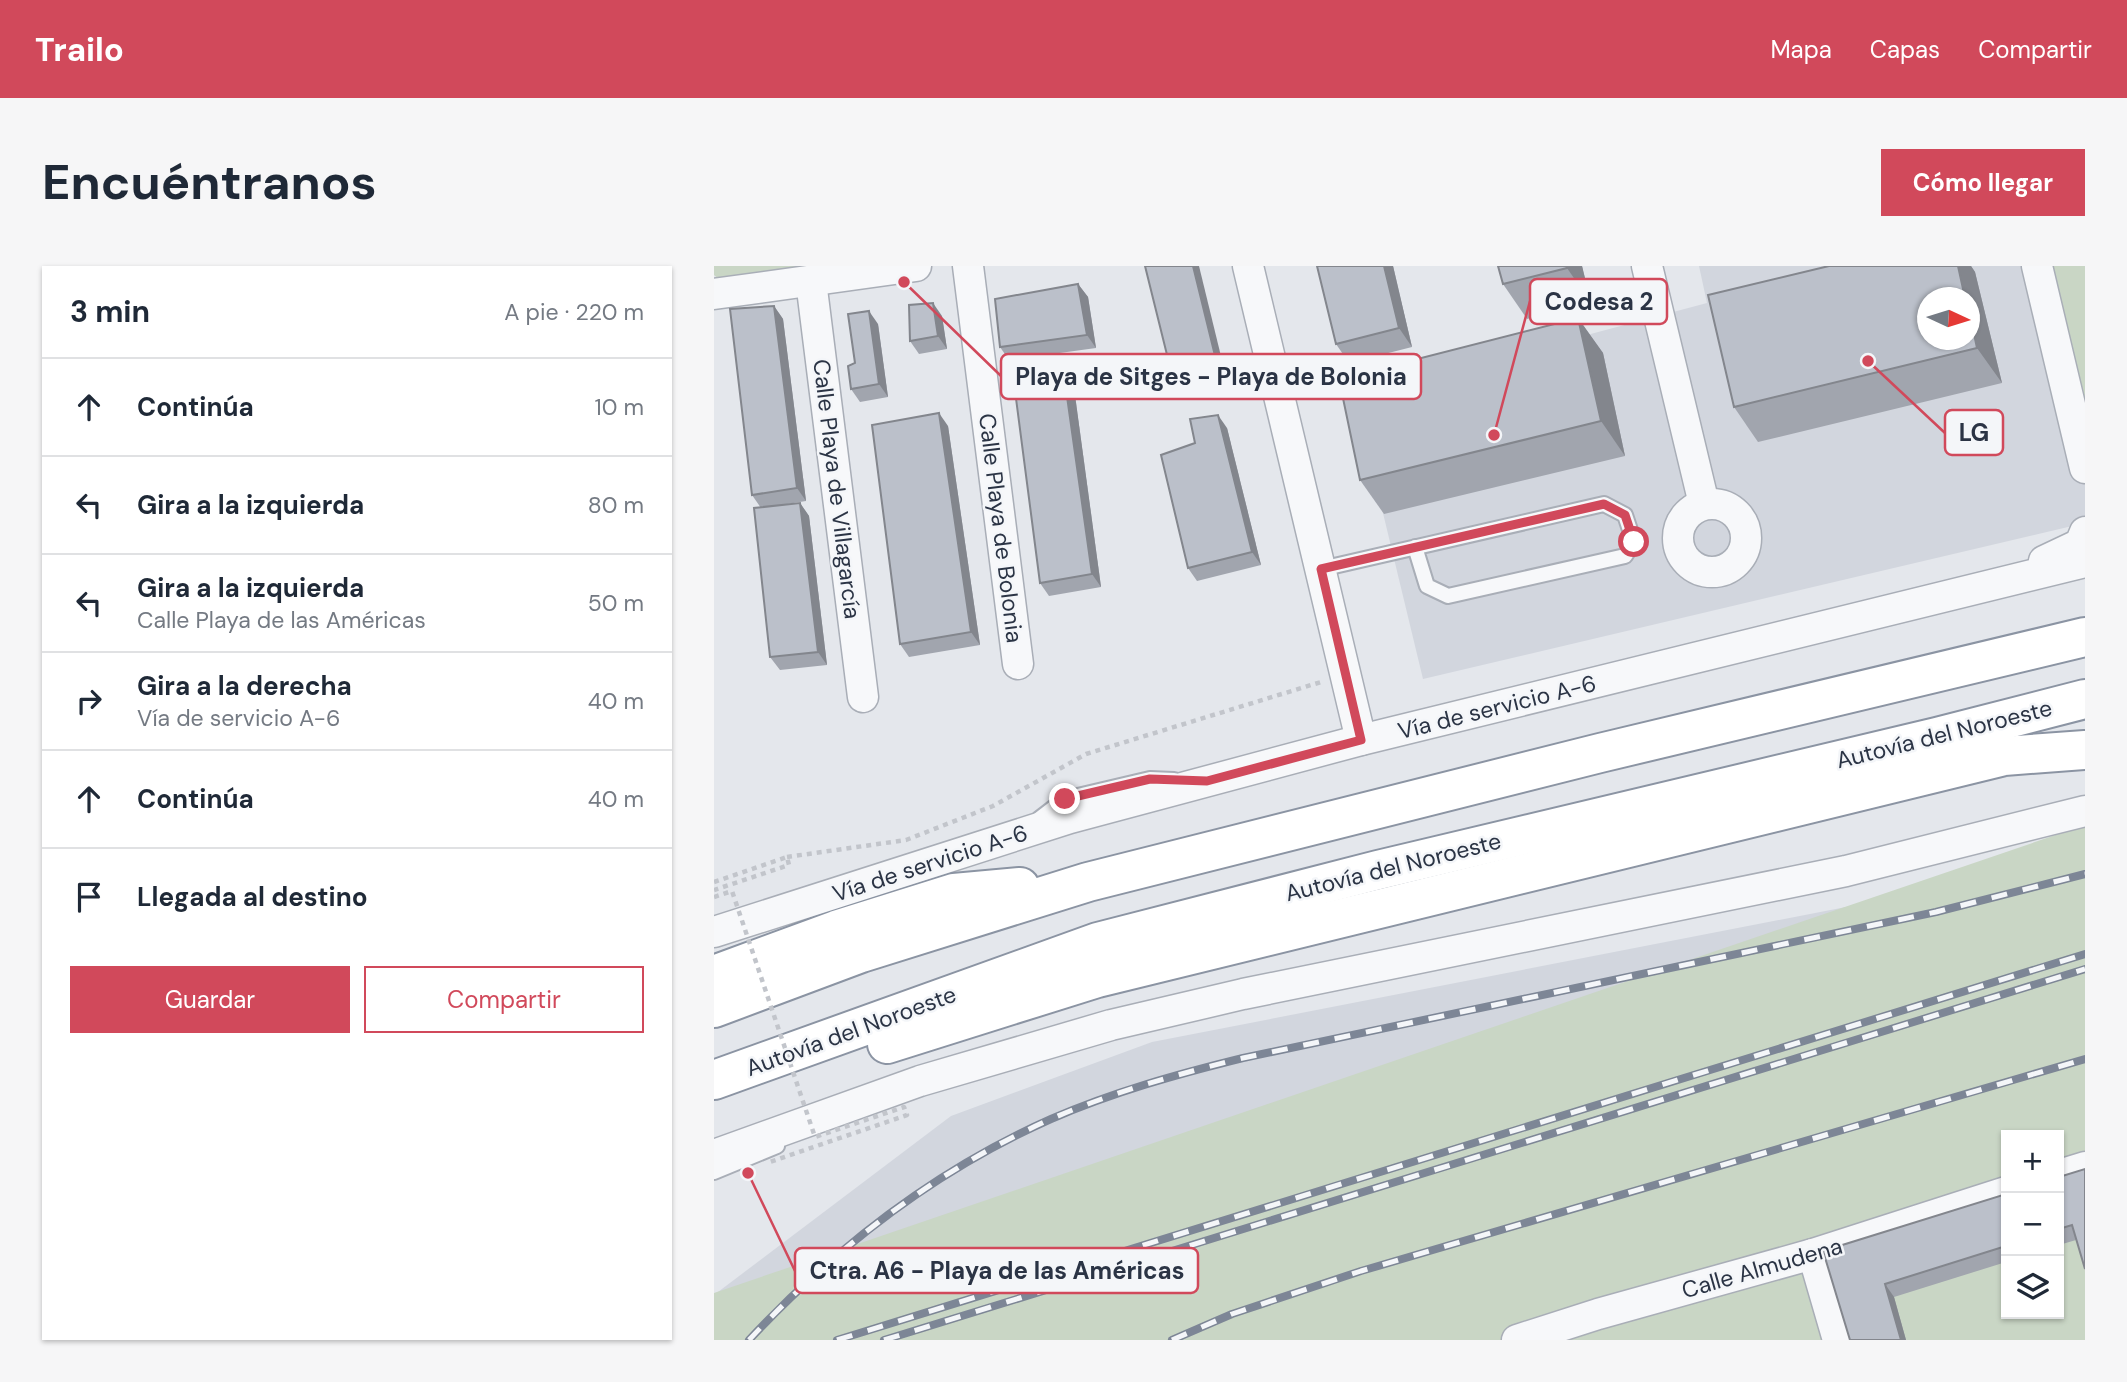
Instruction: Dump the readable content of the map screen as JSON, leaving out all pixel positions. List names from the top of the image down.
{
  "streets": {
    "highway": ["Autovía del Noroeste"],
    "street": [
      "Calle Playa de Villagarcía",
      "Calle Playa de Bolonia",
      "Vía de servicio A-6",
      "Calle Almudena"
    ]
  },
  "places": [
    "Playa de Sitges - Playa de Bolonia",
    "LG",
    "Codesa 2",
    "Ctra. A6 - Playa de las Américas"
  ],
  "north": "right",
  "page": {
    "header": "Trailo",
    "nav": ["Mapa", "Capas", "Compartir"],
    "buttons": [
      "Cómo llegar",
      ["Guardar", "Compartir"]
    ],
    "title": "Encuéntranos",
    "heading": ["3 min", "A pie · 220 m"],
    "list": [
      ["Continúa", "10 m"],
      ["Gira a la izquierda", "80 m"],
      ["Gira a la izquierda", "Calle Playa de las Américas", "50 m"],
      ["Gira a la derecha", "Vía de servicio A-6", "40 m"],
      ["Continúa", "40 m"],
      "Llegada al destino"
    ],
    "map_buttons": ["+", "−"]
  }
}
